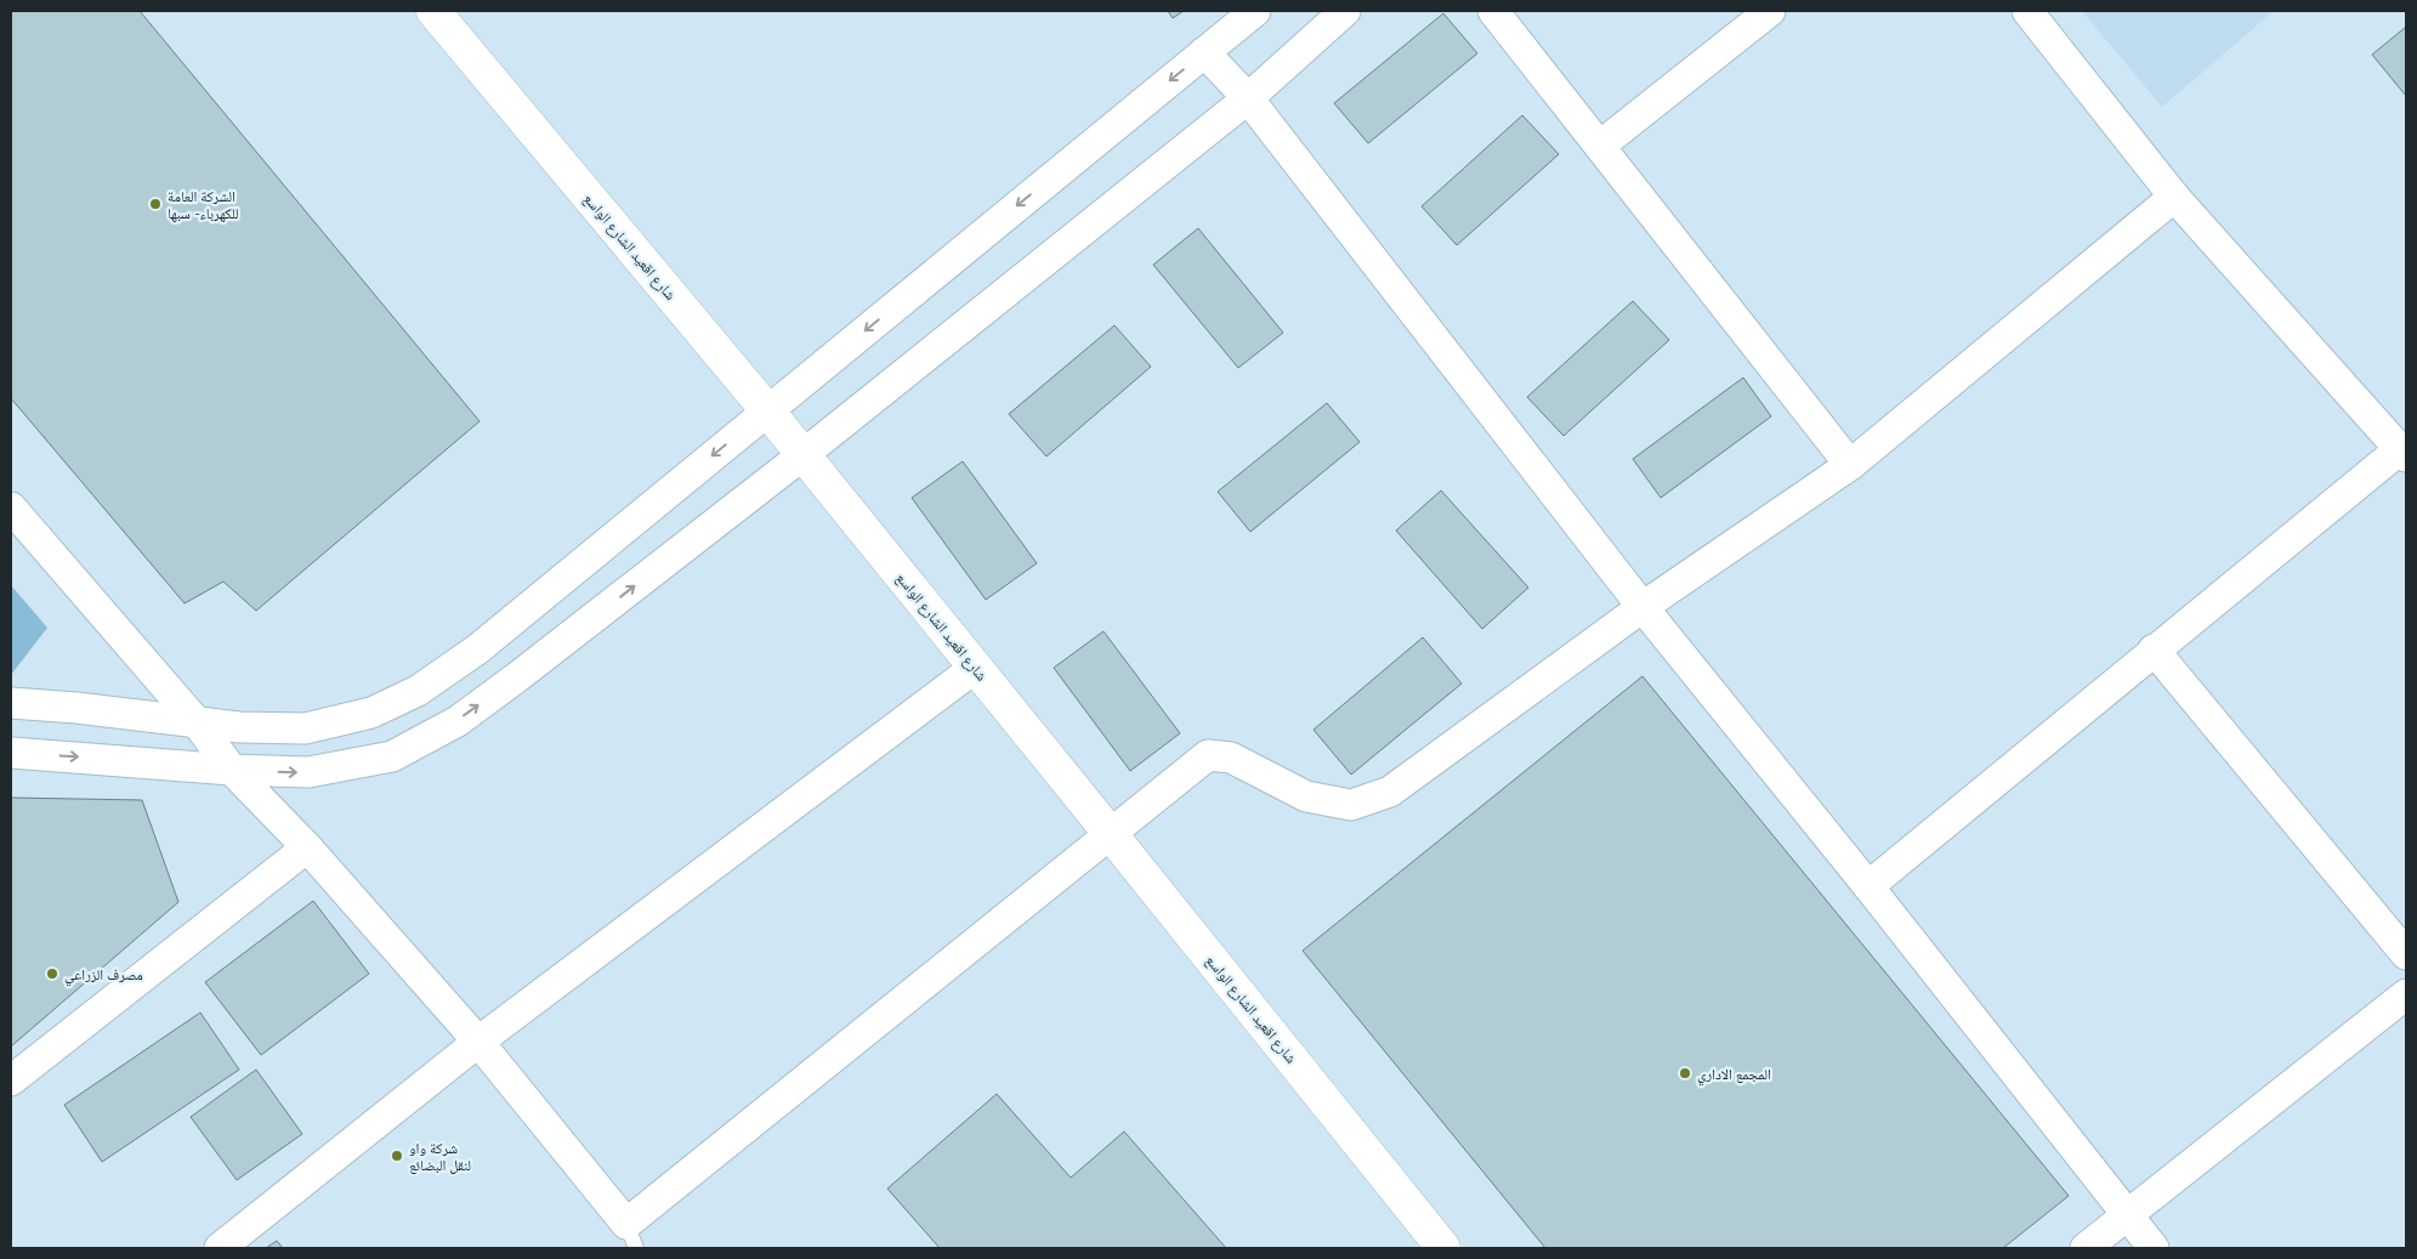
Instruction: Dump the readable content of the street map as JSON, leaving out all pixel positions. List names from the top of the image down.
{
  "streets": {
    "street": ["شارع اقعيد الشارع الواسع"]
  },
  "places": [
    "الشركة العامة للكهرباء- سبها",
    "مصرف الزراعي",
    "المجمع الاداري",
    "شركة واو لنقل البضائع"
  ]
}
